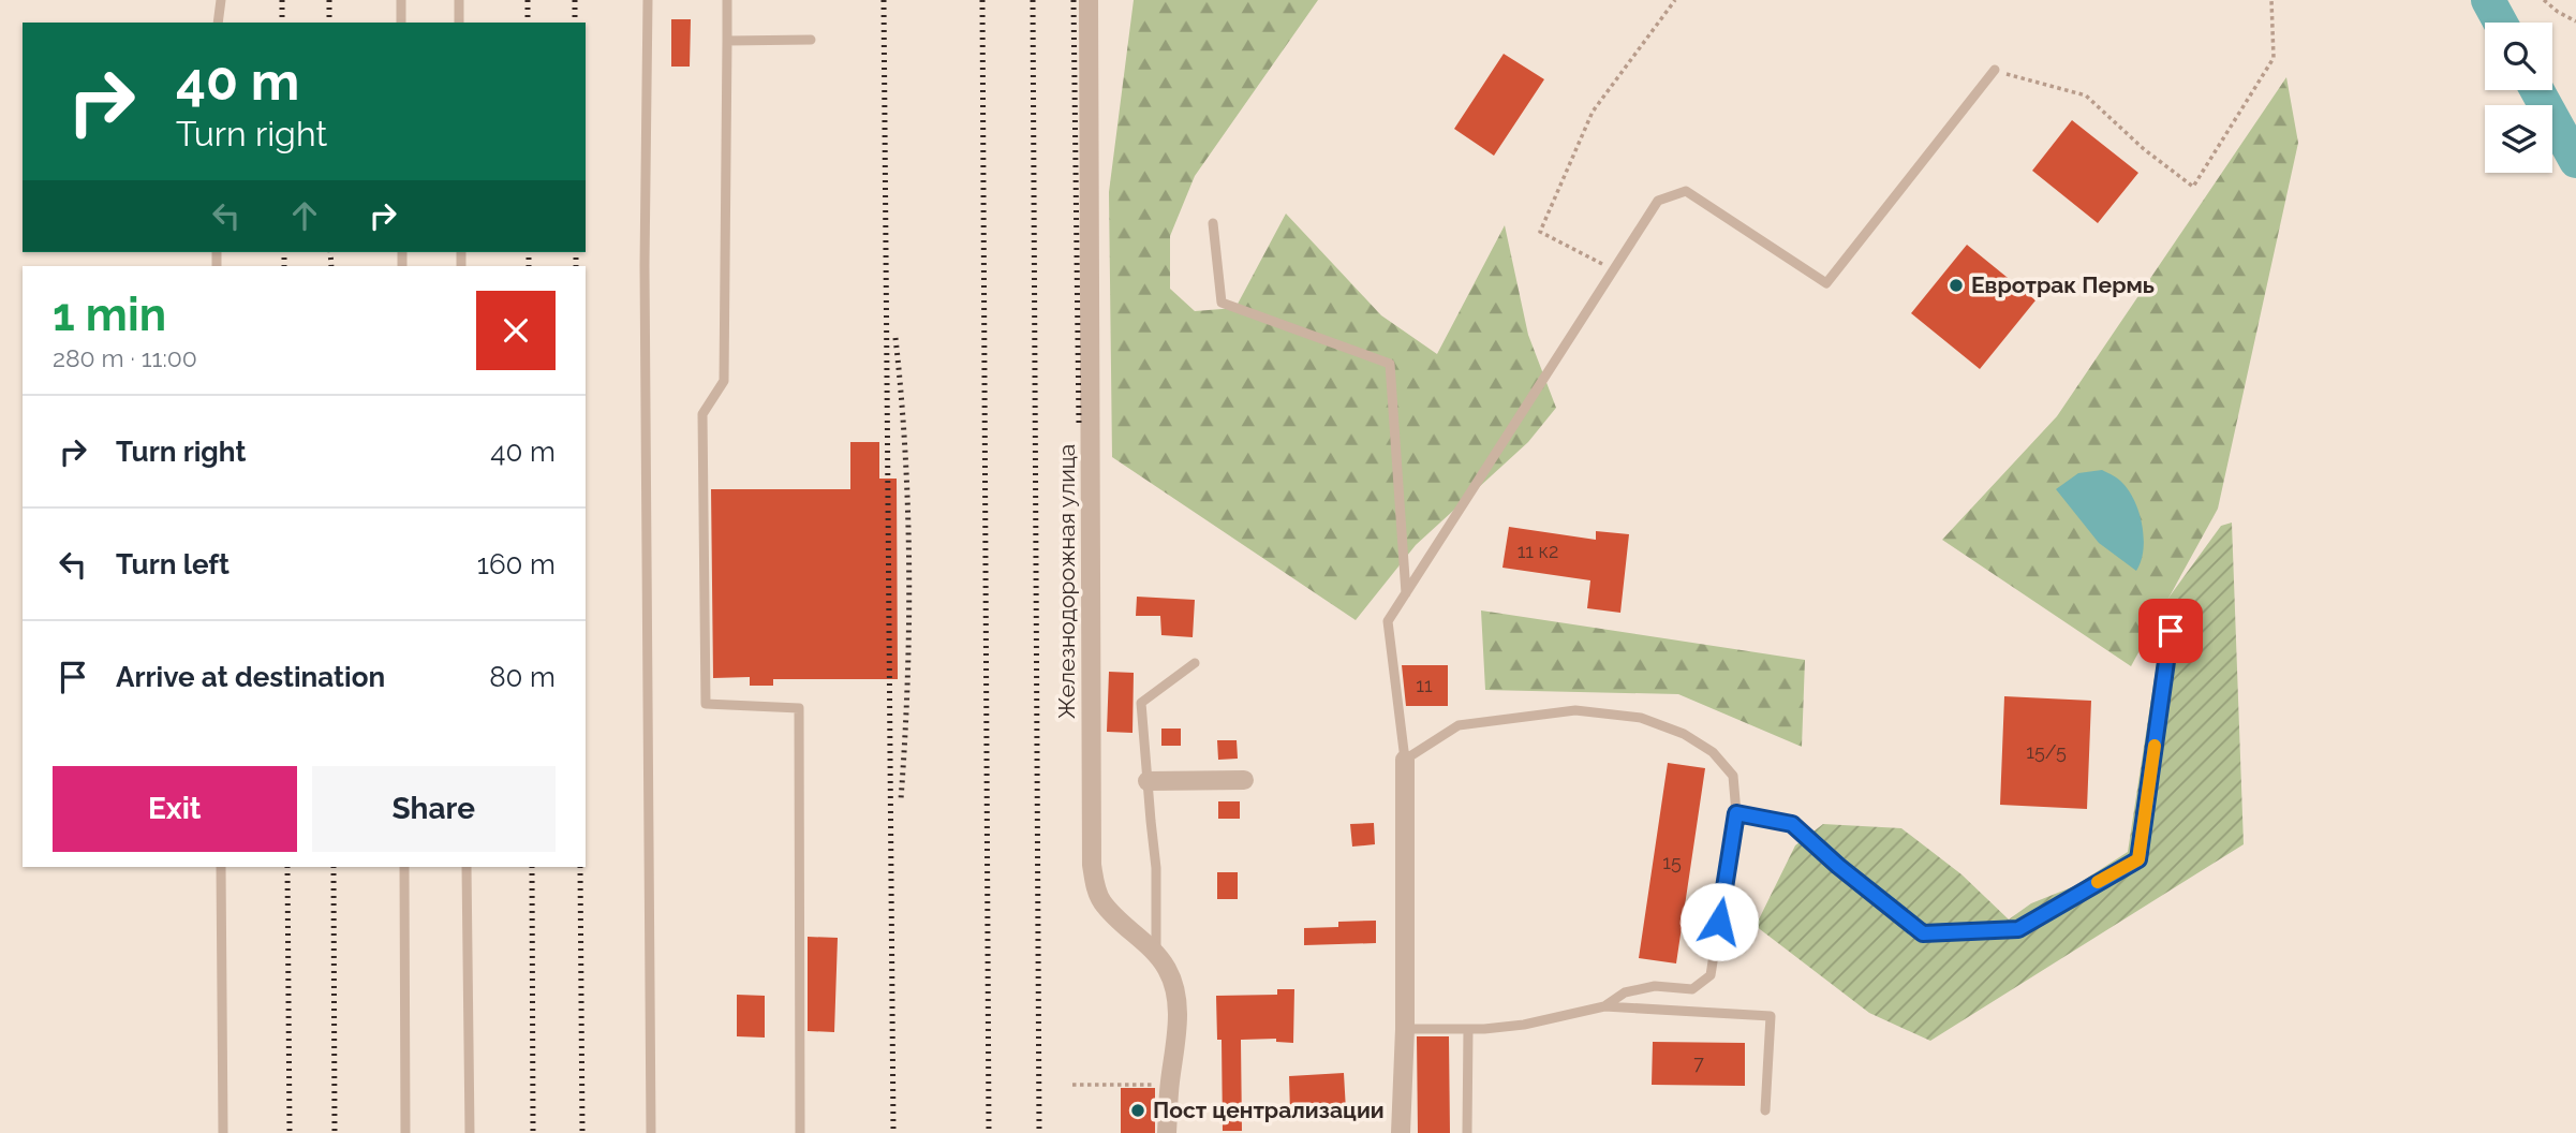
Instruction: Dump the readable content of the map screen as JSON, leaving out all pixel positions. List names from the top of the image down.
{
  "streets": {
    "street": ["Железнодорожная улица"]
  },
  "places": ["Евротрак Пермь", "Пост централизации"],
  "house_numbers": [
    "11 к2",
    "11",
    "15/5",
    "15",
    "7"
  ],
  "page": {
    "turn": ["40 m", "Turn right"],
    "heading": ["1 min", "280 m · 11:00"],
    "list": [
      {
        "name": "Turn right",
        "value": "40 m"
      },
      {
        "name": "Turn left",
        "value": "160 m"
      },
      {
        "name": "Arrive at destination",
        "value": "80 m"
      }
    ],
    "buttons": ["Exit", "Share"]
  }
}
